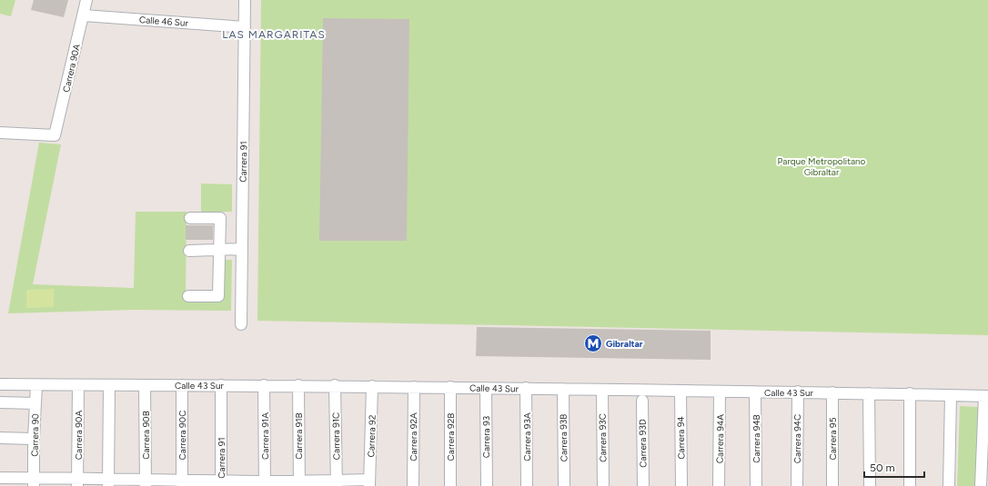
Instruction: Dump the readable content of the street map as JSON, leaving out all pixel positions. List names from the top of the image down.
{
  "streets": {
    "street": [
      "Calle 46 Sur",
      "Carrera 90A",
      "Carrera 91",
      "Calle 43 Sur",
      "Carrera 90",
      "Carrera 90B",
      "Carrera 90C",
      "Carrera 91A",
      "Carrera 91B",
      "Carrera 91C",
      "Carrera 92",
      "Carrera 92A",
      "Carrera 92B",
      "Carrera 93",
      "Carrera 93A",
      "Carrera 93B",
      "Carrera 93C",
      "Carrera 94",
      "Carrera 94A",
      "Carrera 94B",
      "Carrera 94C",
      "Carrera 95",
      "Carrera 93D"
    ]
  },
  "crossings": [
    ["Calle 46 Sur", "Carrera 90A"],
    ["Calle 46 Sur", "Carrera 91"],
    ["Carrera 90A", "Calle 43 Sur"],
    ["Carrera 91", "Calle 43 Sur"],
    ["Calle 43 Sur", "Carrera 90"],
    ["Calle 43 Sur", "Carrera 90B"],
    ["Calle 43 Sur", "Carrera 90C"],
    ["Calle 43 Sur", "Carrera 91A"],
    ["Calle 43 Sur", "Carrera 91B"],
    ["Calle 43 Sur", "Carrera 91C"],
    ["Calle 43 Sur", "Carrera 92"],
    ["Calle 43 Sur", "Carrera 92A"],
    ["Calle 43 Sur", "Carrera 92B"],
    ["Calle 43 Sur", "Carrera 93"],
    ["Calle 43 Sur", "Carrera 93A"],
    ["Calle 43 Sur", "Carrera 93B"],
    ["Calle 43 Sur", "Carrera 93C"],
    ["Calle 43 Sur", "Carrera 94"],
    ["Calle 43 Sur", "Carrera 94A"],
    ["Calle 43 Sur", "Carrera 94B"],
    ["Calle 43 Sur", "Carrera 94C"],
    ["Calle 43 Sur", "Carrera 95"]
  ],
  "districts": ["LAS MARGARITAS"],
  "parks": ["Parque Metropolitano Gibraltar"],
  "places": {
    "metro station": ["Gibraltar"]
  },
  "scale_bar": "50 m"
}
